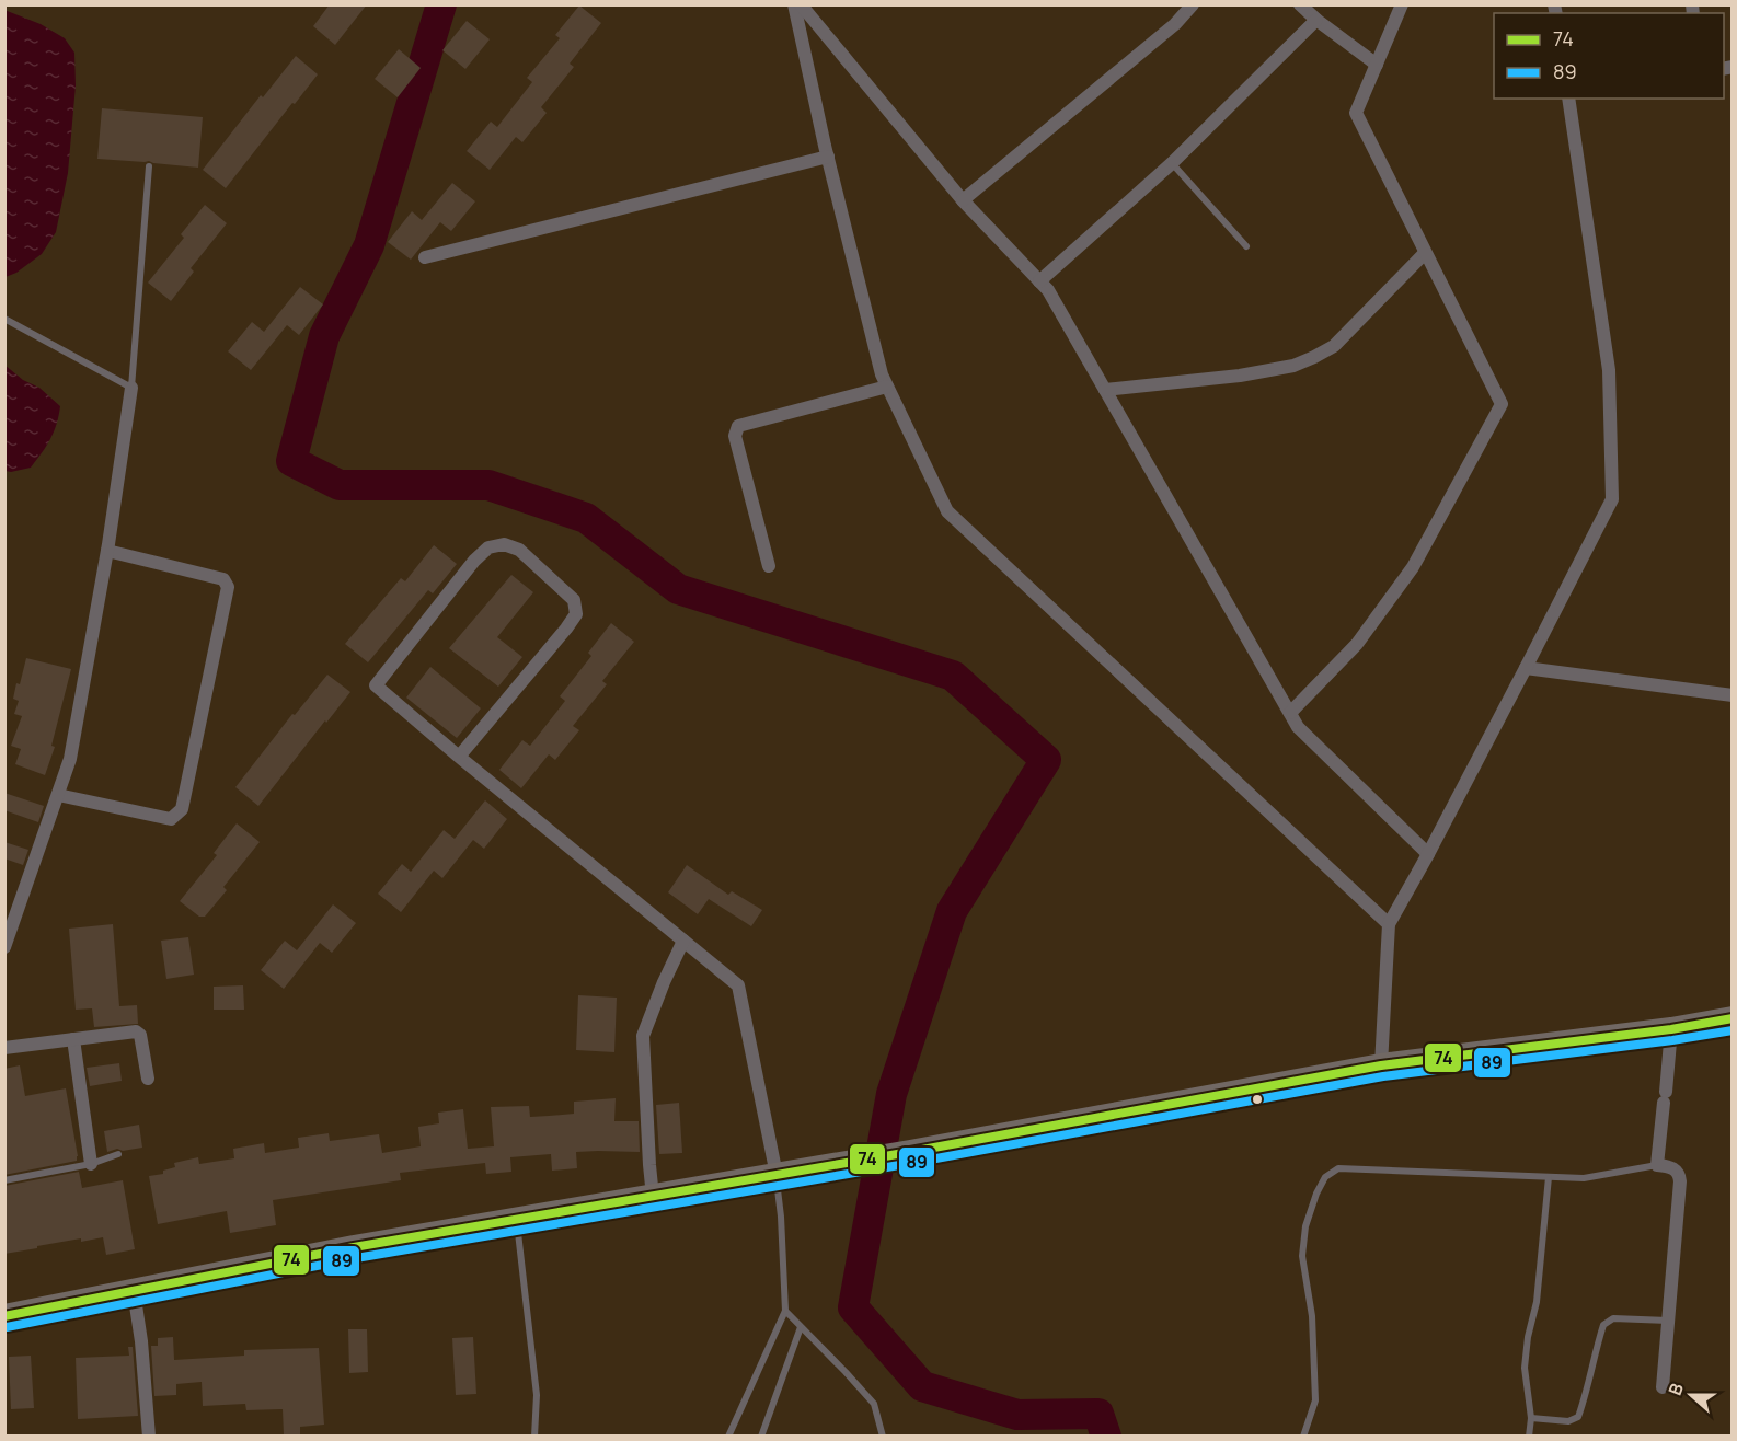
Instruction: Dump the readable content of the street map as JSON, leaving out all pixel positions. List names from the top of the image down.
{
  "lines": ["transit line 74", "transit line 89"],
  "legend": ["74", "89"],
  "north": "left"
}
